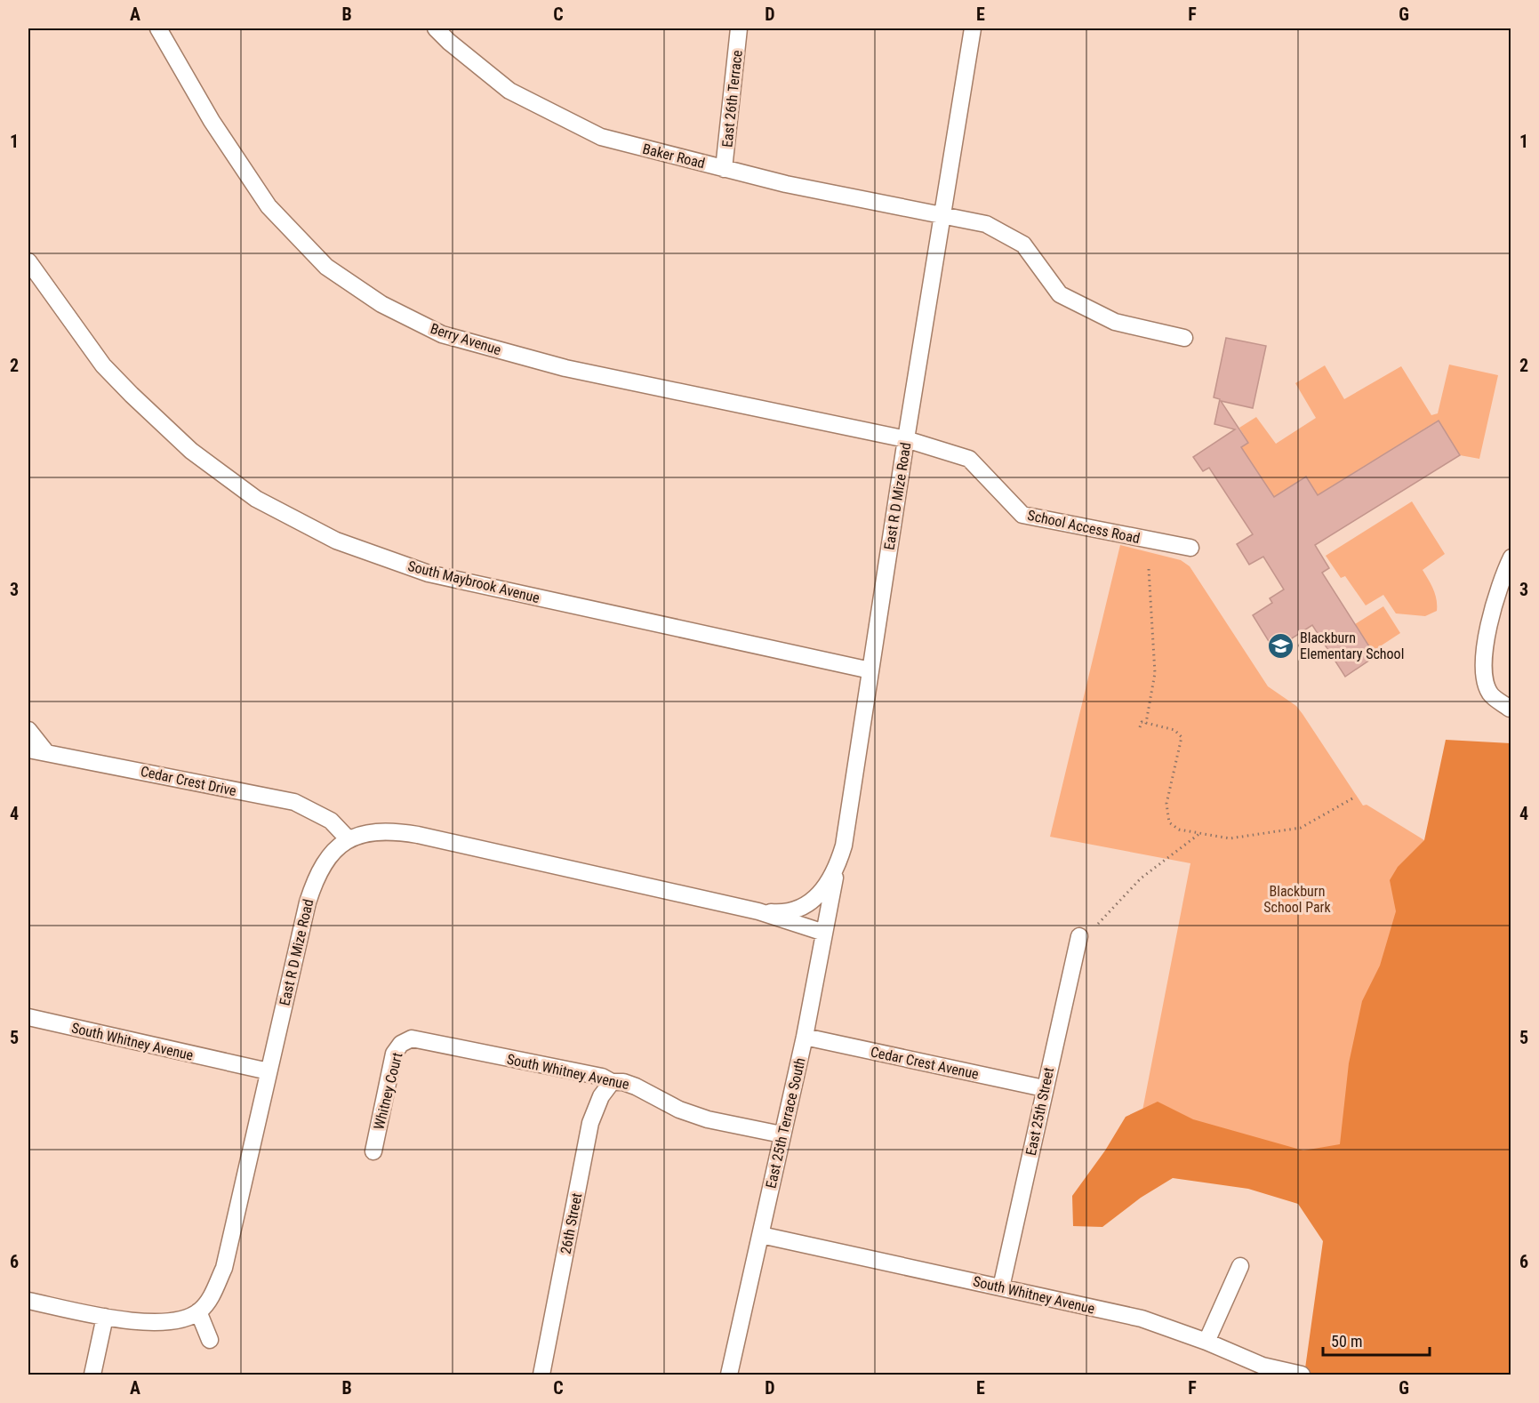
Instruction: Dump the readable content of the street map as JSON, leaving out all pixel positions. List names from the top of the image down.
{
  "streets": {
    "street": [
      "East 26th Terrace",
      "Baker Road",
      "Berry Avenue",
      "East R D Mize Road",
      "School Access Road",
      "South Maybrook Avenue",
      "Cedar Crest Drive",
      "South Whitney Avenue",
      "Cedar Crest Avenue",
      "Whitney Court",
      "East 25th Street",
      "East 25th Terrace South",
      "26th Street"
    ]
  },
  "crossings": [
    ["East 26th Terrace", "Baker Road"],
    ["Baker Road", "East R D Mize Road"],
    ["Berry Avenue", "East R D Mize Road"],
    ["Berry Avenue", "School Access Road"],
    ["East R D Mize Road", "School Access Road"],
    ["East R D Mize Road", "South Maybrook Avenue"],
    ["East R D Mize Road", "Cedar Crest Drive"],
    ["East R D Mize Road", "South Whitney Avenue"],
    ["East R D Mize Road", "East 25th Terrace South"],
    ["South Whitney Avenue", "Whitney Court"],
    ["South Whitney Avenue", "East 25th Street"],
    ["South Whitney Avenue", "East 25th Terrace South"],
    ["South Whitney Avenue", "26th Street"],
    ["Cedar Crest Avenue", "East 25th Street"],
    ["Cedar Crest Avenue", "East 25th Terrace South"]
  ],
  "parks": ["Blackburn School Park"],
  "places": {
    "school or university": ["Blackburn Elementary School"]
  },
  "scale_bar": "50 m",
  "grid": {
    "columns": [
      "A",
      "B",
      "C",
      "D",
      "E",
      "F",
      "G"
    ],
    "rows": [
      "1",
      "2",
      "3",
      "4",
      "5",
      "6"
    ]
  }
}
